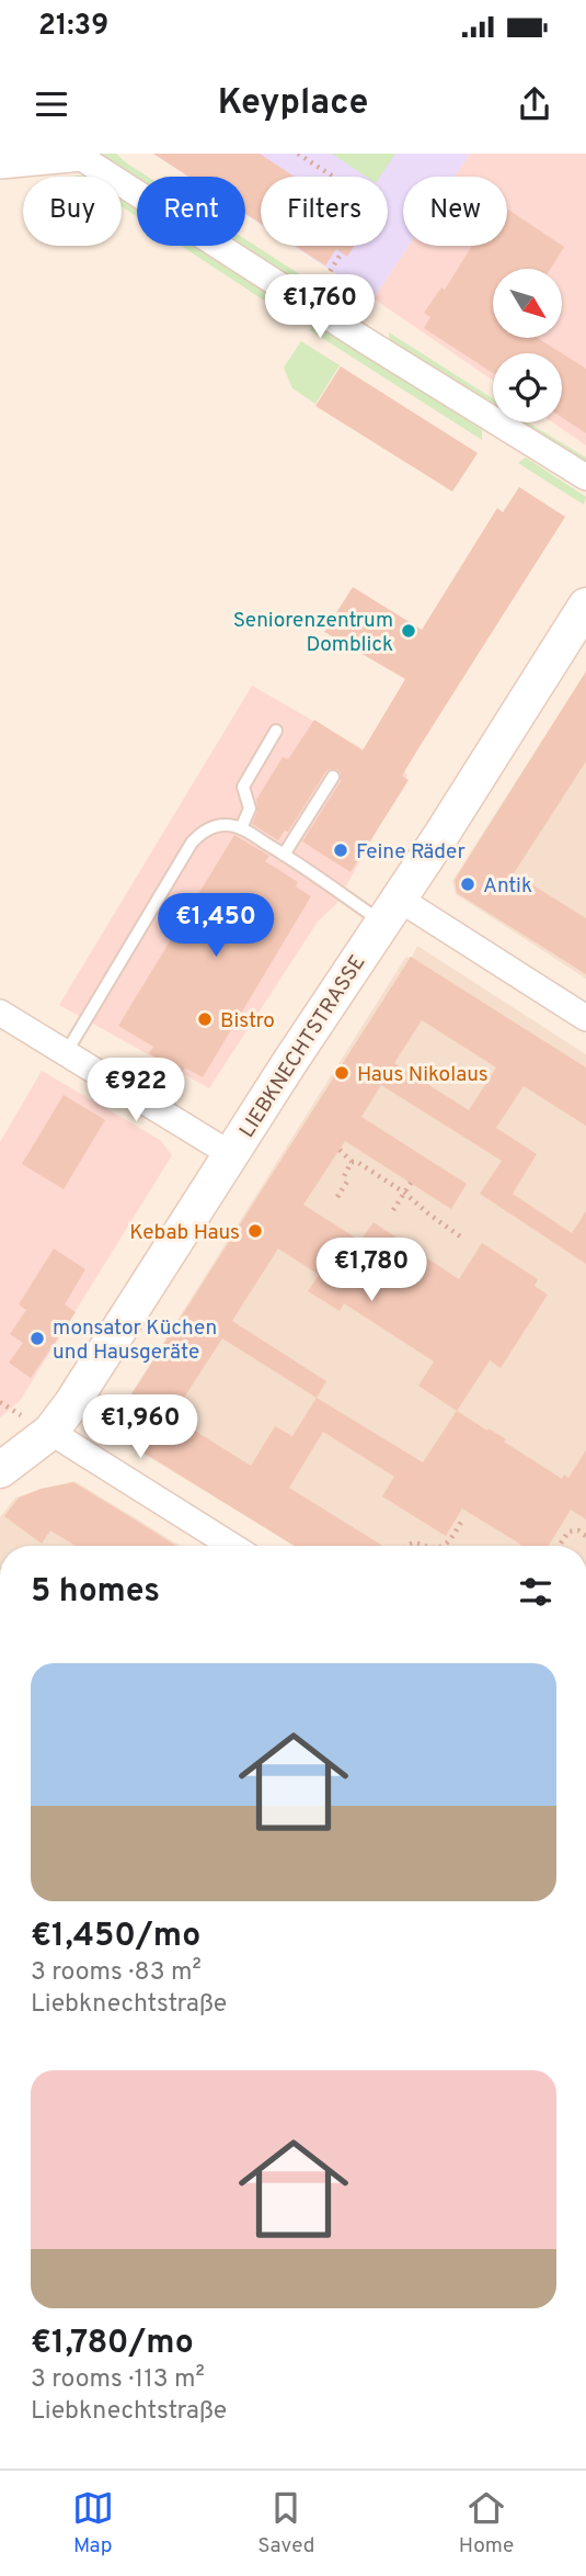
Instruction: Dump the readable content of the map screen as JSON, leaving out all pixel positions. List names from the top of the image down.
{
  "streets": {
    "main road": ["LIEBKNECHTSTRASSE"]
  },
  "places": [
    "Seniorenzentrum Domblick",
    "Feine Räder",
    "Antik",
    "Bistro",
    "Haus Nikolaus",
    "Kebab Haus",
    "monsator Küchen und Hausgeräte"
  ],
  "north": "bottom right",
  "page": {
    "status": "21:39",
    "header": "Keyplace",
    "chip": [
      "Buy",
      "Rent",
      "Filters",
      "New"
    ],
    "price": [
      "€1,760",
      "€1,450",
      "€922",
      "€1,780",
      "€1,960"
    ],
    "heading": "5 homes",
    "list": [
      {
        "name": "€1,450/mo",
        "note": "3 rooms · 83 m² · Liebknechtstraße"
      },
      {
        "name": "€1,780/mo",
        "note": "3 rooms · 113 m² · Liebknechtstraße"
      }
    ],
    "tabs": ["Map", "Saved", "Home"]
  }
}
